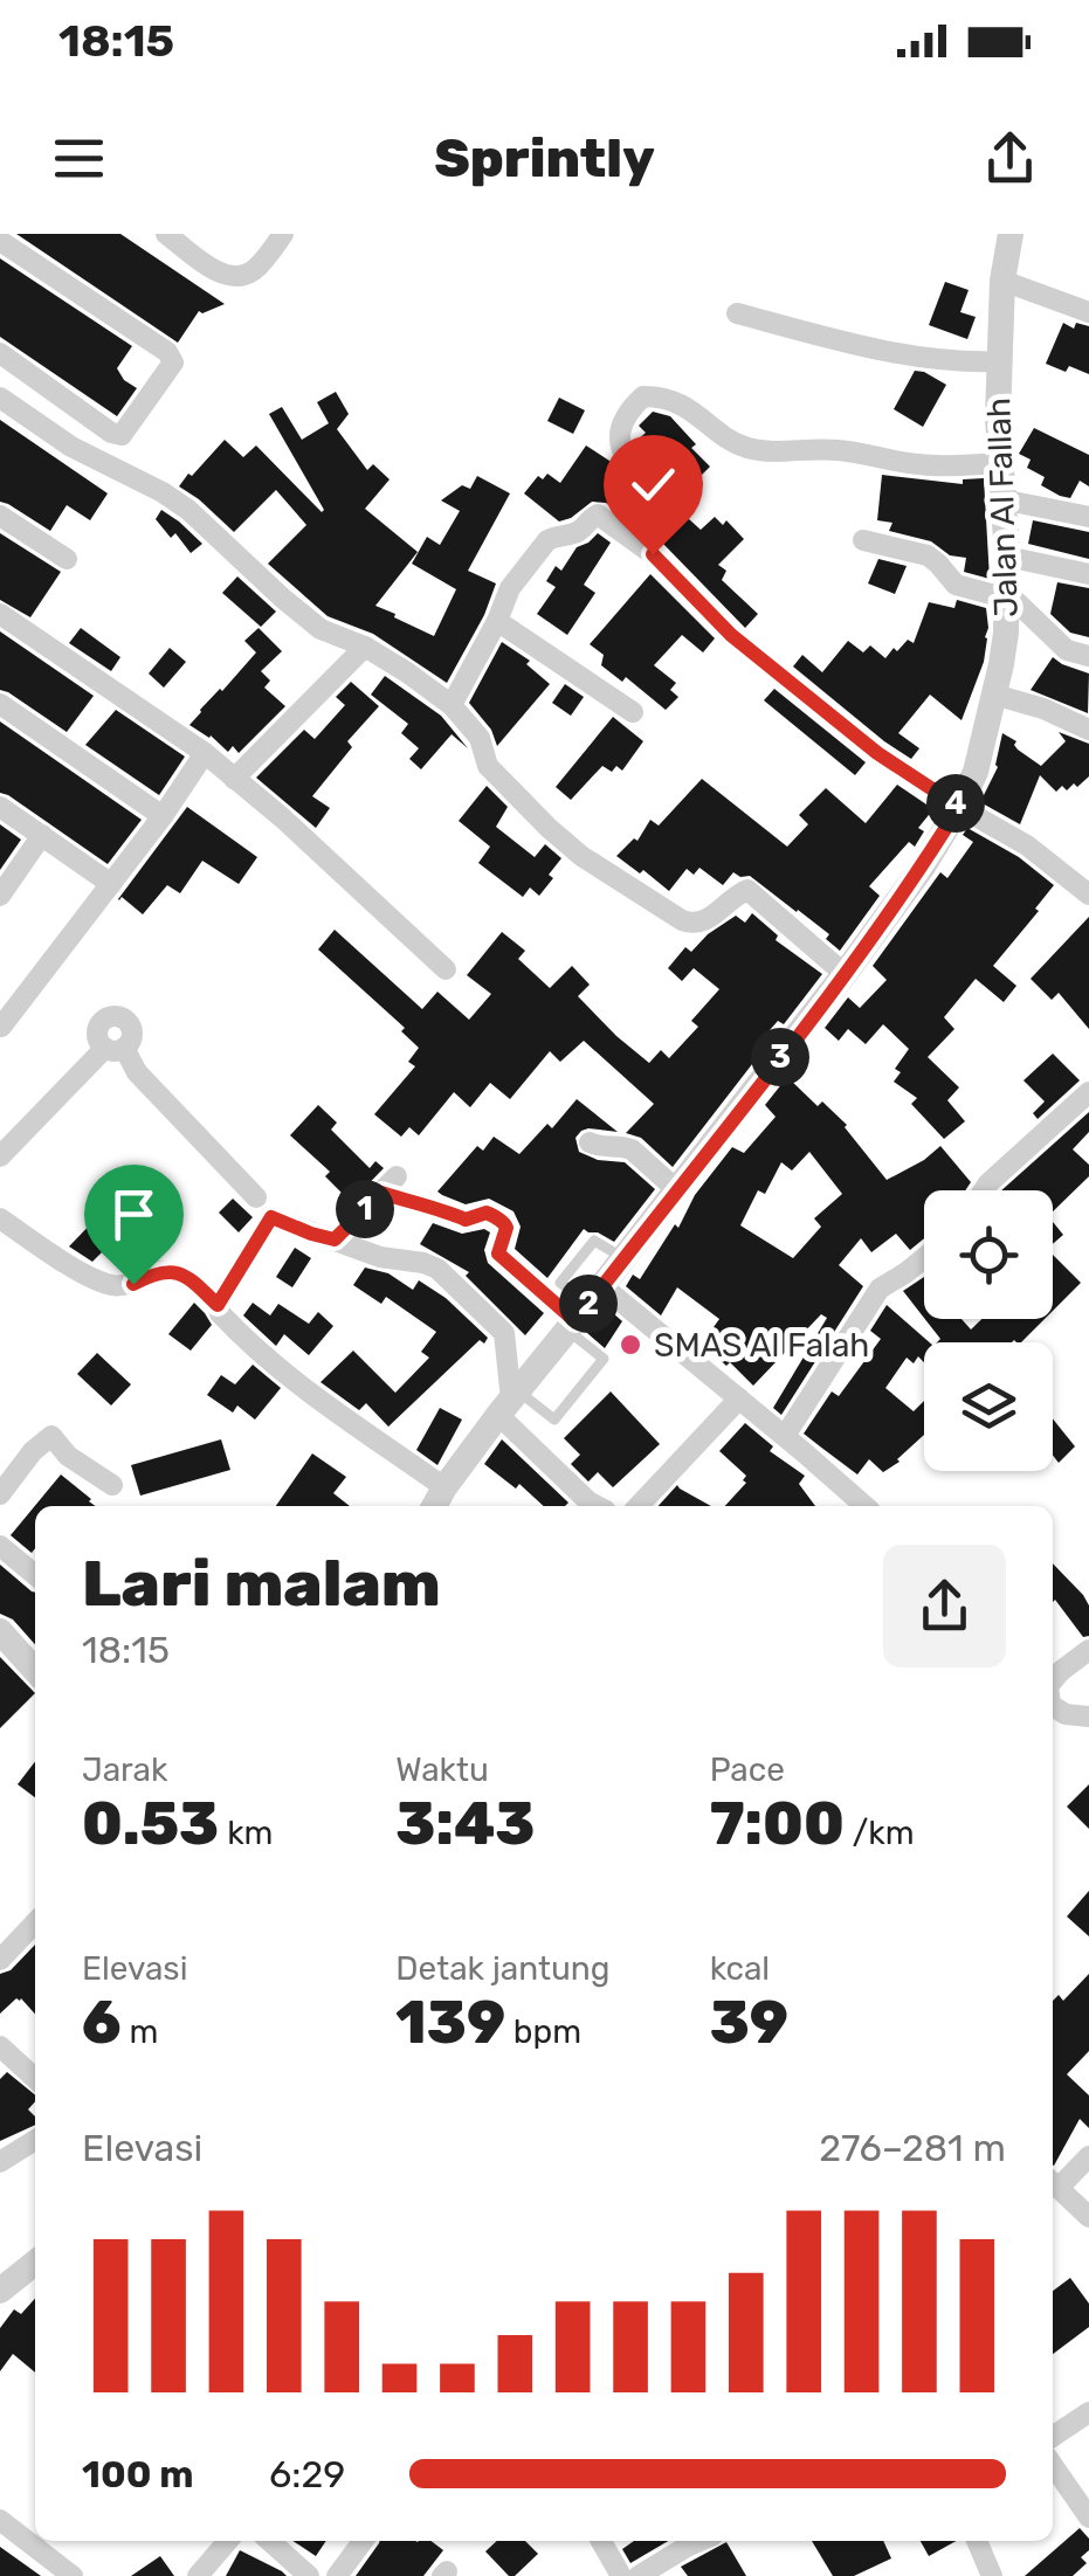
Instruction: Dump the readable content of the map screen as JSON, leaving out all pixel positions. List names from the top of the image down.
{
  "streets": {
    "street": ["Jalan Al Fallah"]
  },
  "places": ["SMAS Al Falah"],
  "page": {
    "status": "18:15",
    "header": "Sprintly",
    "pins": [
      "4",
      "3",
      "1",
      "2"
    ],
    "heading": ["Lari malam", "18:15"],
    "stats": [
      ["Jarak", "0.53 km"],
      ["Waktu", "3:43"],
      ["Pace", "7:00 /km"],
      ["Elevasi", "6 m"],
      ["Detak jantung", "139 bpm"],
      ["kcal", "39"]
    ],
    "chart": ["Elevasi", "276–281 m"],
    "list": [
      {
        "name": "100 m",
        "note": "6:29"
      }
    ]
  }
}
